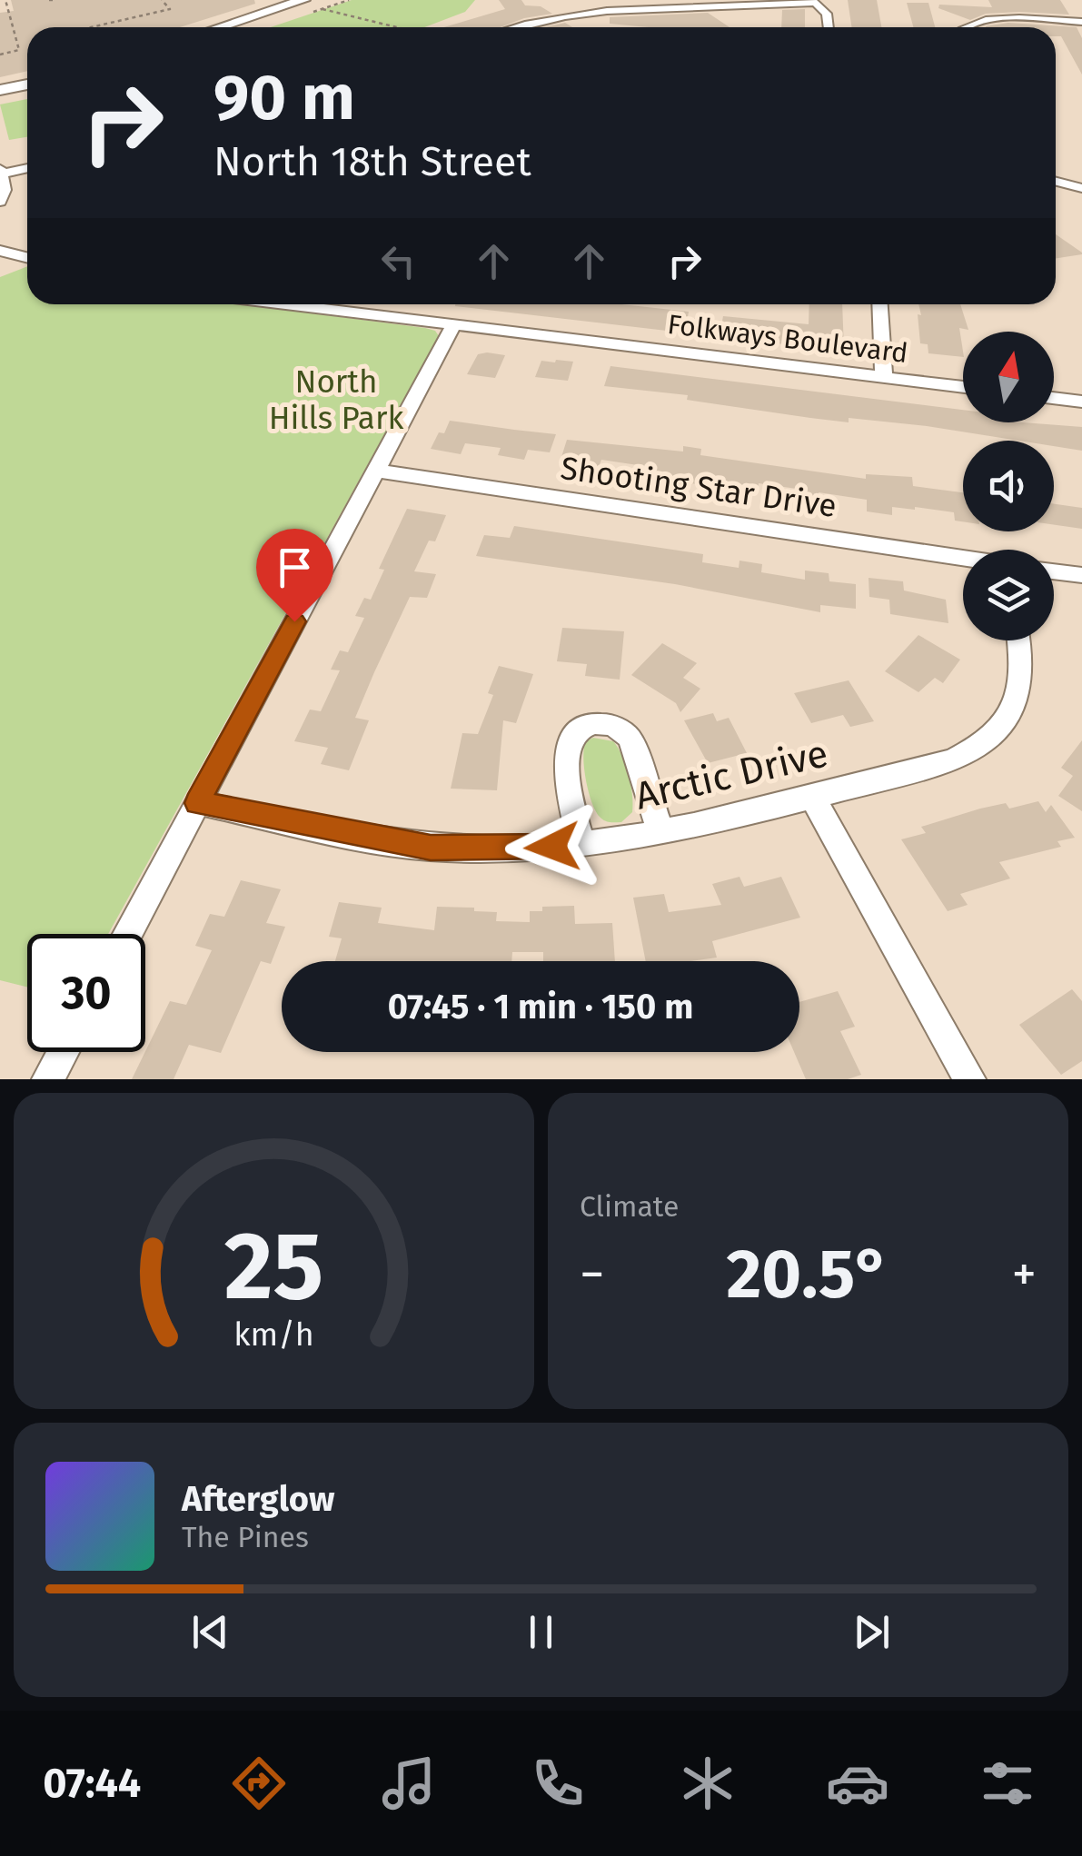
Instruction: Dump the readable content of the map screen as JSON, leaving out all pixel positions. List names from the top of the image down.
{
  "streets": {
    "street": ["Folkways Boulevard", "Shooting Star Drive", "Arctic Drive"]
  },
  "parks": ["North Hills Park"],
  "north": "top",
  "page": {
    "turn": ["90 m", "North 18th Street"],
    "limit": "30",
    "trip": "07:45 · 1 min · 150 m",
    "tile": "Climate",
    "heat": ["−", "20.5°", "+"],
    "song": ["Afterglow", "The Pines"],
    "tabs": "07:44",
    "gauge": ["25", "km/h"]
  }
}
